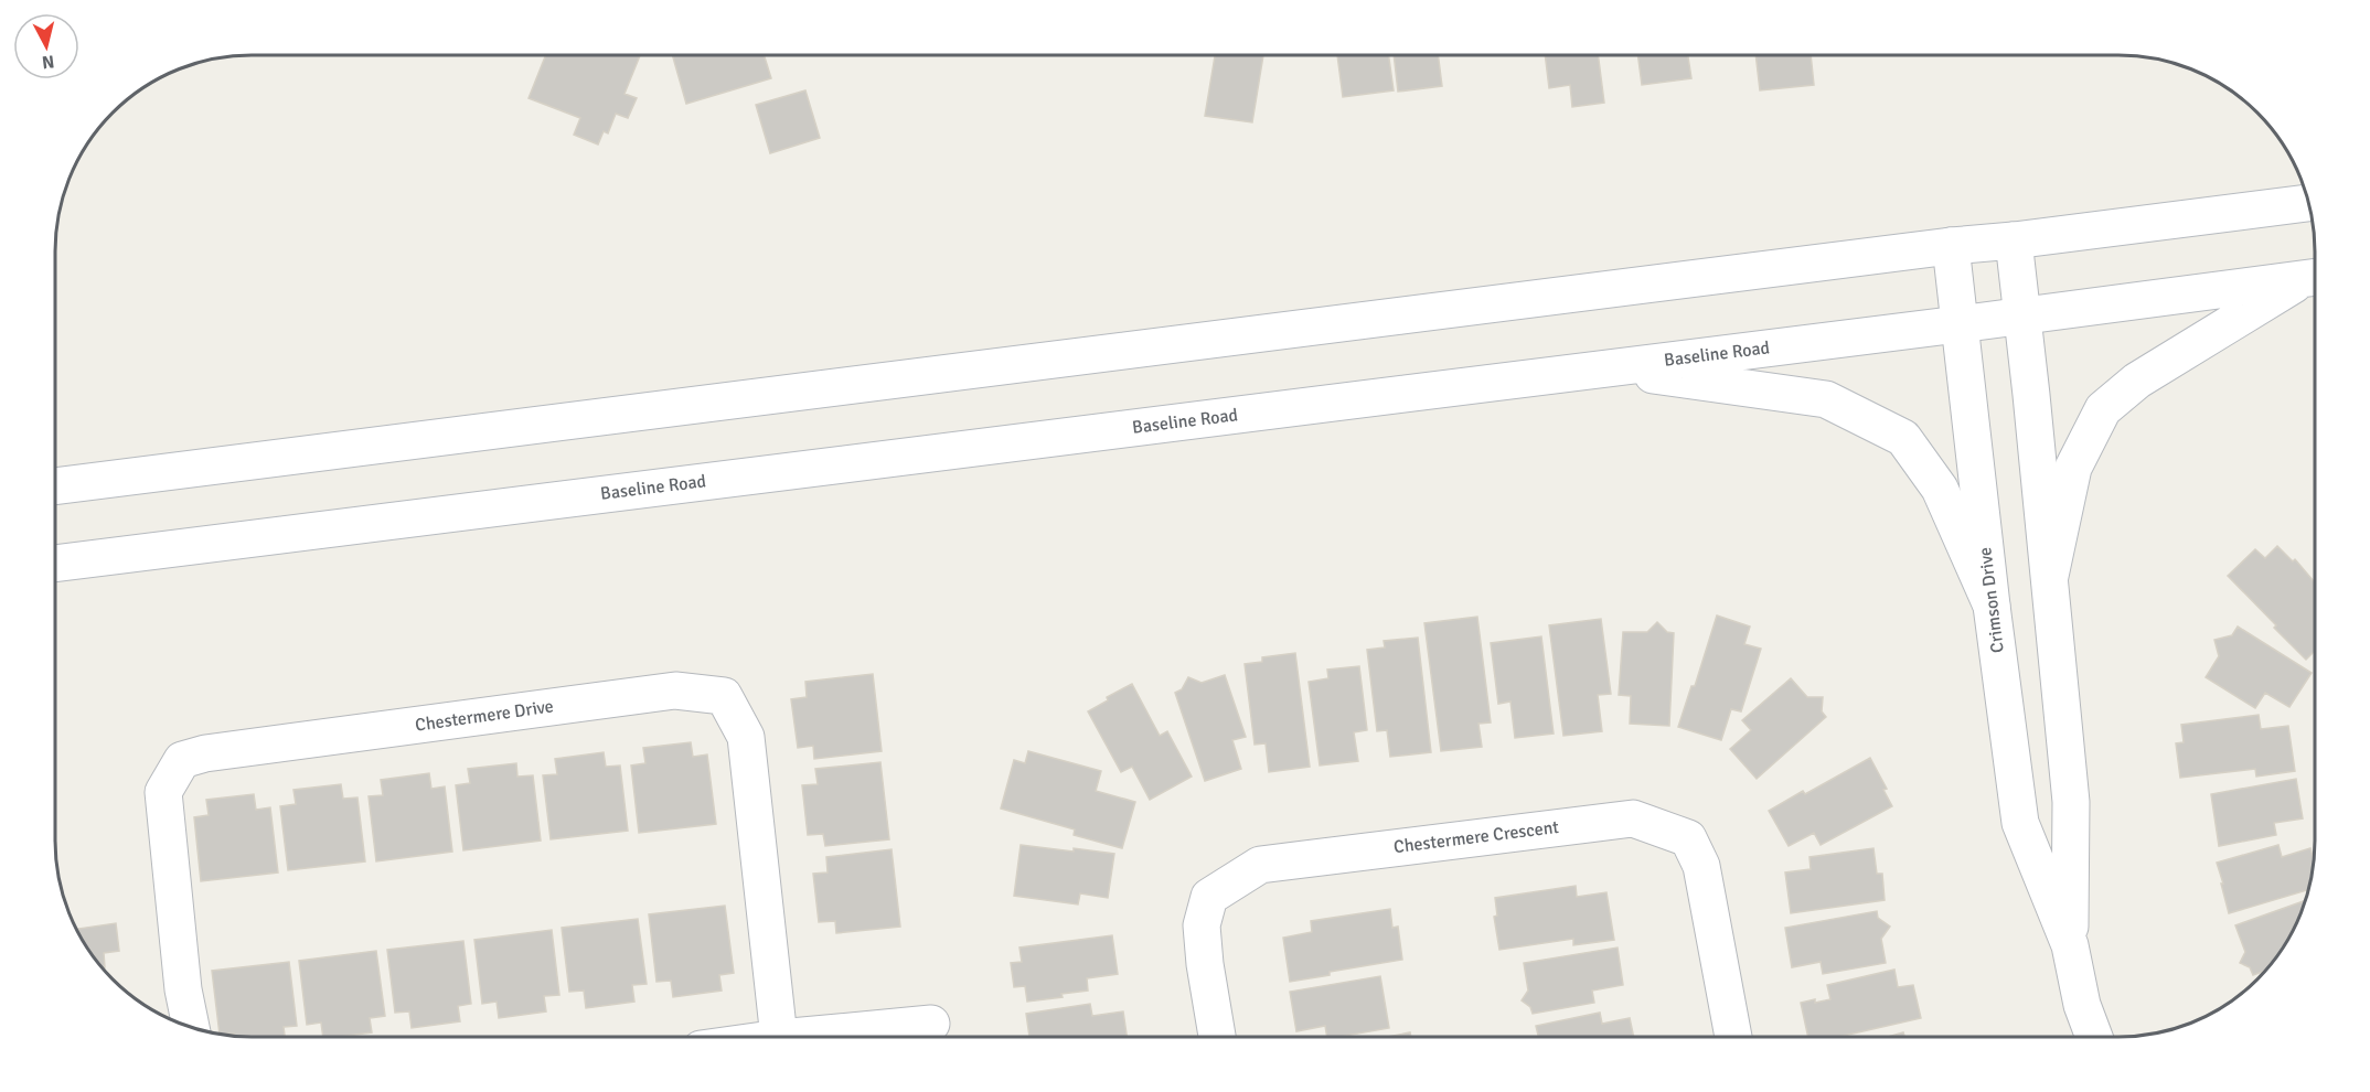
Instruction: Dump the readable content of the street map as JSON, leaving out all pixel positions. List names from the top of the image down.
{
  "streets": {
    "main road": [
      "Baseline Road",
      "Crimson Drive",
      "Chestermere Drive",
      "Chestermere Crescent"
    ]
  },
  "crossings": [
    ["Baseline Road", "Crimson Drive"]
  ],
  "north": "bottom"
}
